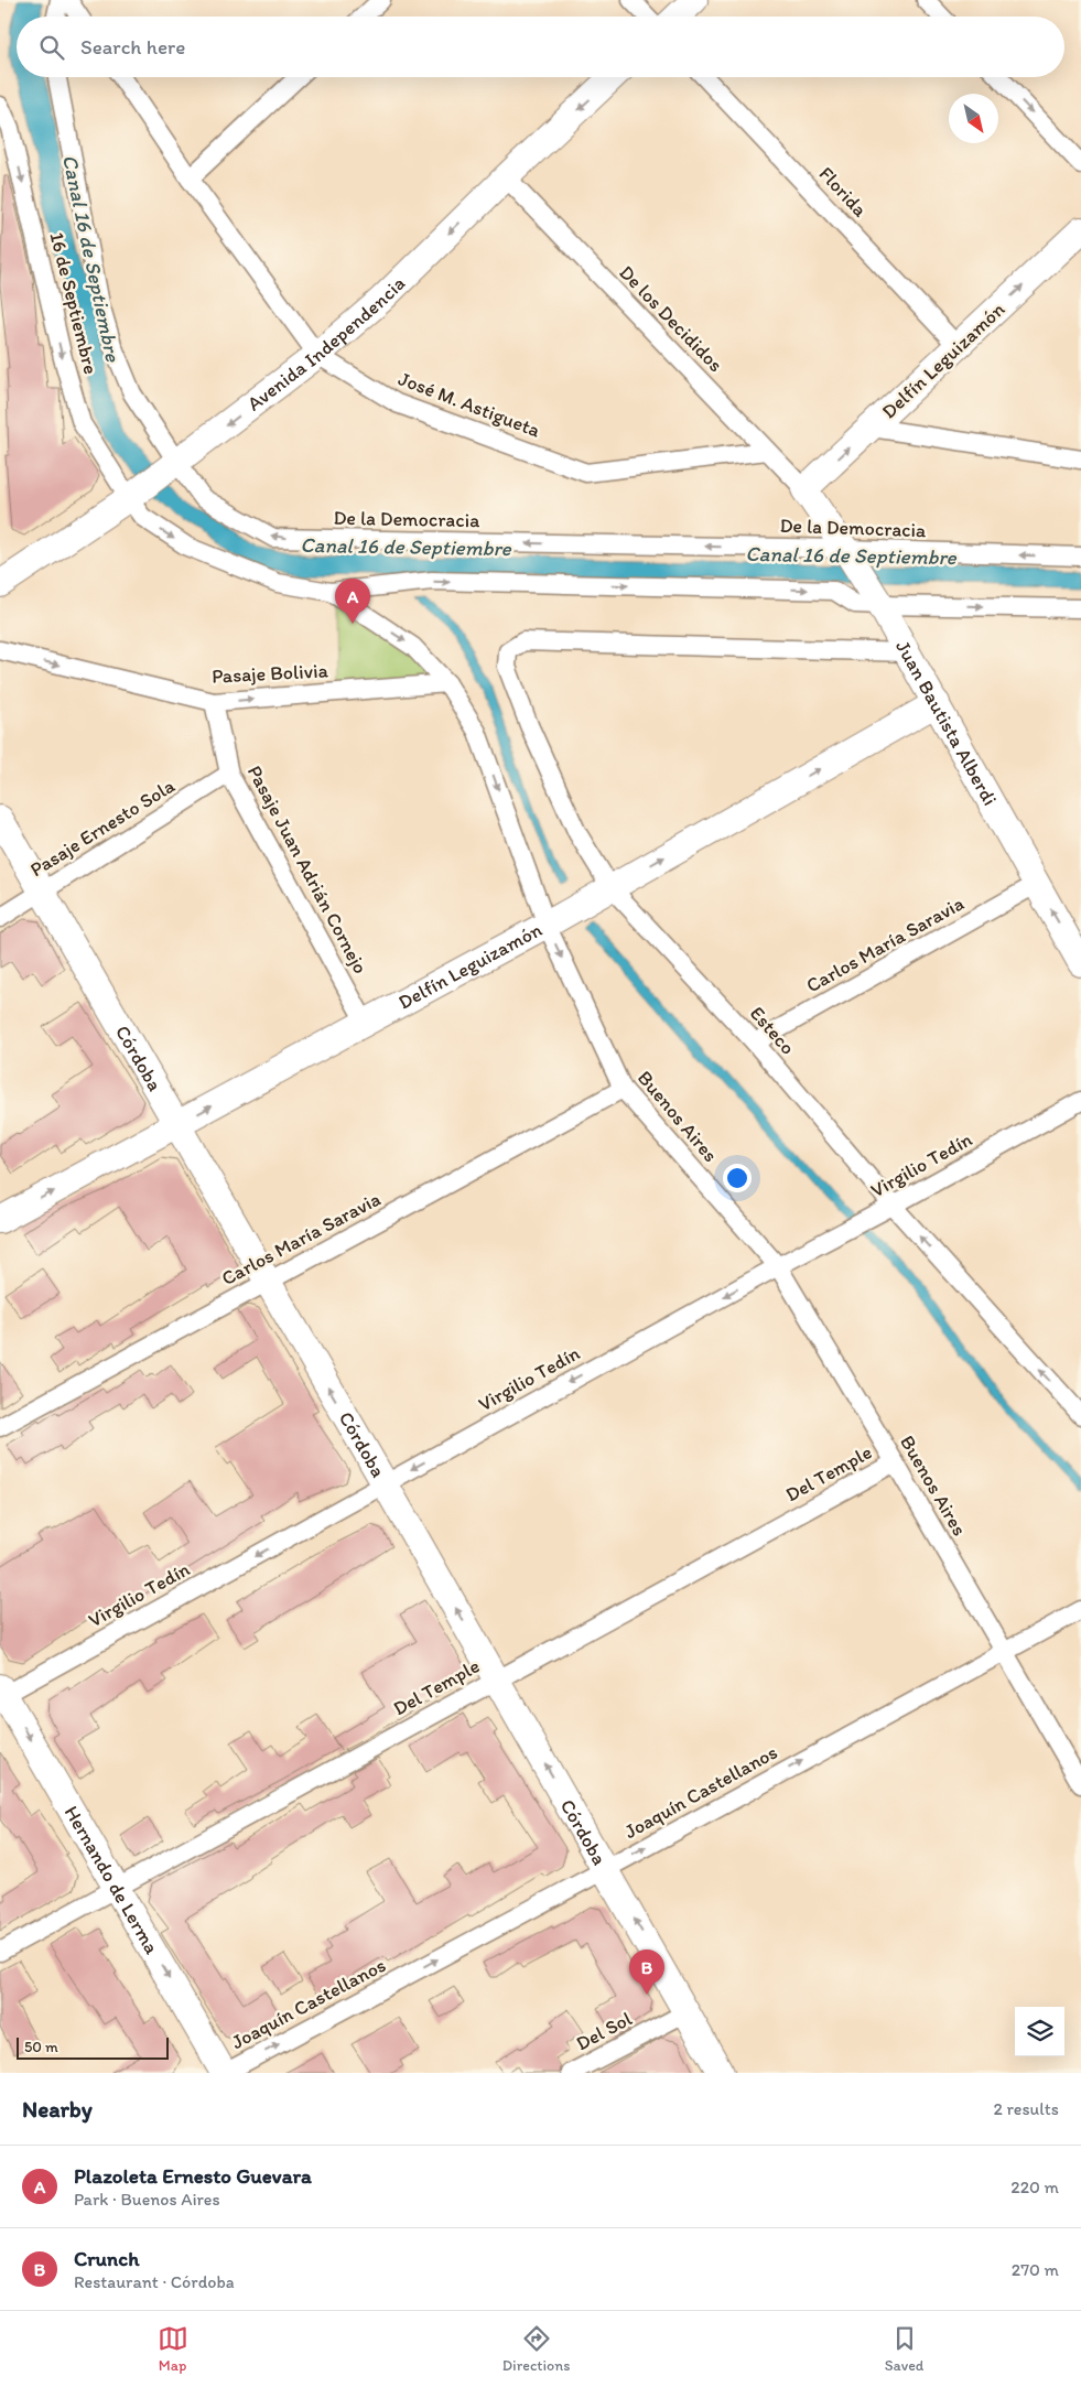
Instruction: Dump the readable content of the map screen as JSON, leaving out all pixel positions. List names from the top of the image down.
{
  "streets": {
    "main road": [
      "Avenida Independencia",
      "Delfín Leguizamón",
      "Juan Bautista Alberdi",
      "Córdoba",
      "Hernando de Lerma"
    ],
    "street": [
      "Florida",
      "16 de Septiembre",
      "De los Decididos",
      "José M. Astigueta",
      "De la Democracia",
      "Pasaje Bolivia",
      "Pasaje Ernesto Sola",
      "Pasaje Juan Adrián Cornejo",
      "Carlos María Saravia",
      "Esteco",
      "Buenos Aires",
      "Virgilio Tedín",
      "Del Temple",
      "Joaquín Castellanos",
      "Del Sol"
    ]
  },
  "crossings": [
    ["Florida", "Delfín Leguizamón"],
    ["16 de Septiembre", "Avenida Independencia"],
    ["16 de Septiembre", "Buenos Aires"],
    ["De los Decididos", "Avenida Independencia"],
    ["De los Decididos", "Delfín Leguizamón"],
    ["De los Decididos", "José M. Astigueta"],
    ["De los Decididos", "Juan Bautista Alberdi"],
    ["Avenida Independencia", "José M. Astigueta"],
    ["Avenida Independencia", "De la Democracia"],
    ["Avenida Independencia", "Buenos Aires"],
    ["Delfín Leguizamón", "Juan Bautista Alberdi"],
    ["Delfín Leguizamón", "Pasaje Juan Adrián Cornejo"],
    ["Delfín Leguizamón", "Esteco"],
    ["Delfín Leguizamón", "Córdoba"],
    ["Delfín Leguizamón", "Buenos Aires"],
    ["De la Democracia", "Juan Bautista Alberdi"],
    ["Pasaje Bolivia", "Pasaje Juan Adrián Cornejo"],
    ["Pasaje Bolivia", "Buenos Aires"],
    ["Juan Bautista Alberdi", "Carlos María Saravia"],
    ["Juan Bautista Alberdi", "Esteco"],
    ["Pasaje Ernesto Sola", "Pasaje Juan Adrián Cornejo"],
    ["Pasaje Ernesto Sola", "Córdoba"],
    ["Carlos María Saravia", "Esteco"],
    ["Carlos María Saravia", "Córdoba"],
    ["Carlos María Saravia", "Buenos Aires"],
    ["Esteco", "Virgilio Tedín"],
    ["Córdoba", "Virgilio Tedín"],
    ["Córdoba", "Del Temple"],
    ["Córdoba", "Joaquín Castellanos"],
    ["Córdoba", "Del Sol"],
    ["Buenos Aires", "Virgilio Tedín"],
    ["Buenos Aires", "Del Temple"],
    ["Buenos Aires", "Joaquín Castellanos"],
    ["Virgilio Tedín", "Hernando de Lerma"],
    ["Del Temple", "Hernando de Lerma"],
    ["Joaquín Castellanos", "Hernando de Lerma"]
  ],
  "one_way": [
    "16 de Septiembre",
    "Avenida Independencia",
    "Delfín Leguizamón",
    "Pasaje Bolivia",
    "Córdoba",
    "Buenos Aires",
    "Virgilio Tedín",
    "Joaquín Castellanos",
    "Hernando de Lerma"
  ],
  "water": ["Canal 16 de Septiembre"],
  "scale_bar": "50 m",
  "north": "bottom right",
  "page": {
    "search": "Search here",
    "pins": ["A", "B"],
    "scale": "50 m",
    "heading": ["Nearby", "2 results"],
    "list": [
      {
        "mark": "A",
        "name": "Plazoleta Ernesto Guevara",
        "note": "Park · Buenos Aires",
        "value": "220 m"
      },
      {
        "mark": "B",
        "name": "Crunch",
        "note": "Restaurant · Córdoba",
        "value": "270 m"
      }
    ],
    "nav": ["Map", "Directions", "Saved"]
  }
}
